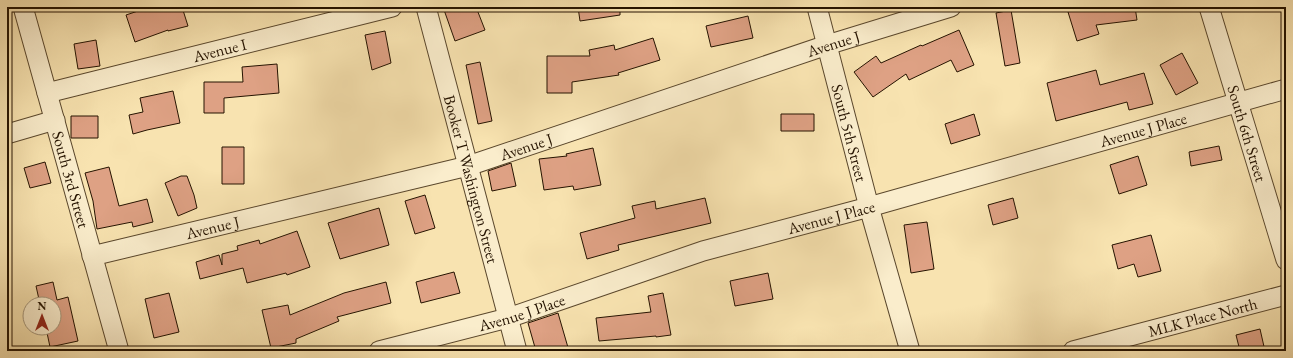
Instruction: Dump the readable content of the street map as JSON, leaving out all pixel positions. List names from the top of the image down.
{
  "streets": {
    "street": [
      "Avenue J",
      "Avenue I",
      "Avenue J Place",
      "South 5th Street",
      "South 6th Street",
      "South 3rd Street",
      "Booker T Washington Street",
      "MLK Place North"
    ]
  },
  "crossings": [
    ["Avenue J", "South 5th Street"],
    ["Avenue J", "South 3rd Street"],
    ["Avenue J", "Booker T Washington Street"],
    ["Avenue I", "South 3rd Street"],
    ["Avenue J Place", "South 5th Street"],
    ["Avenue J Place", "South 6th Street"],
    ["Avenue J Place", "Booker T Washington Street"]
  ],
  "north": "top"
}
